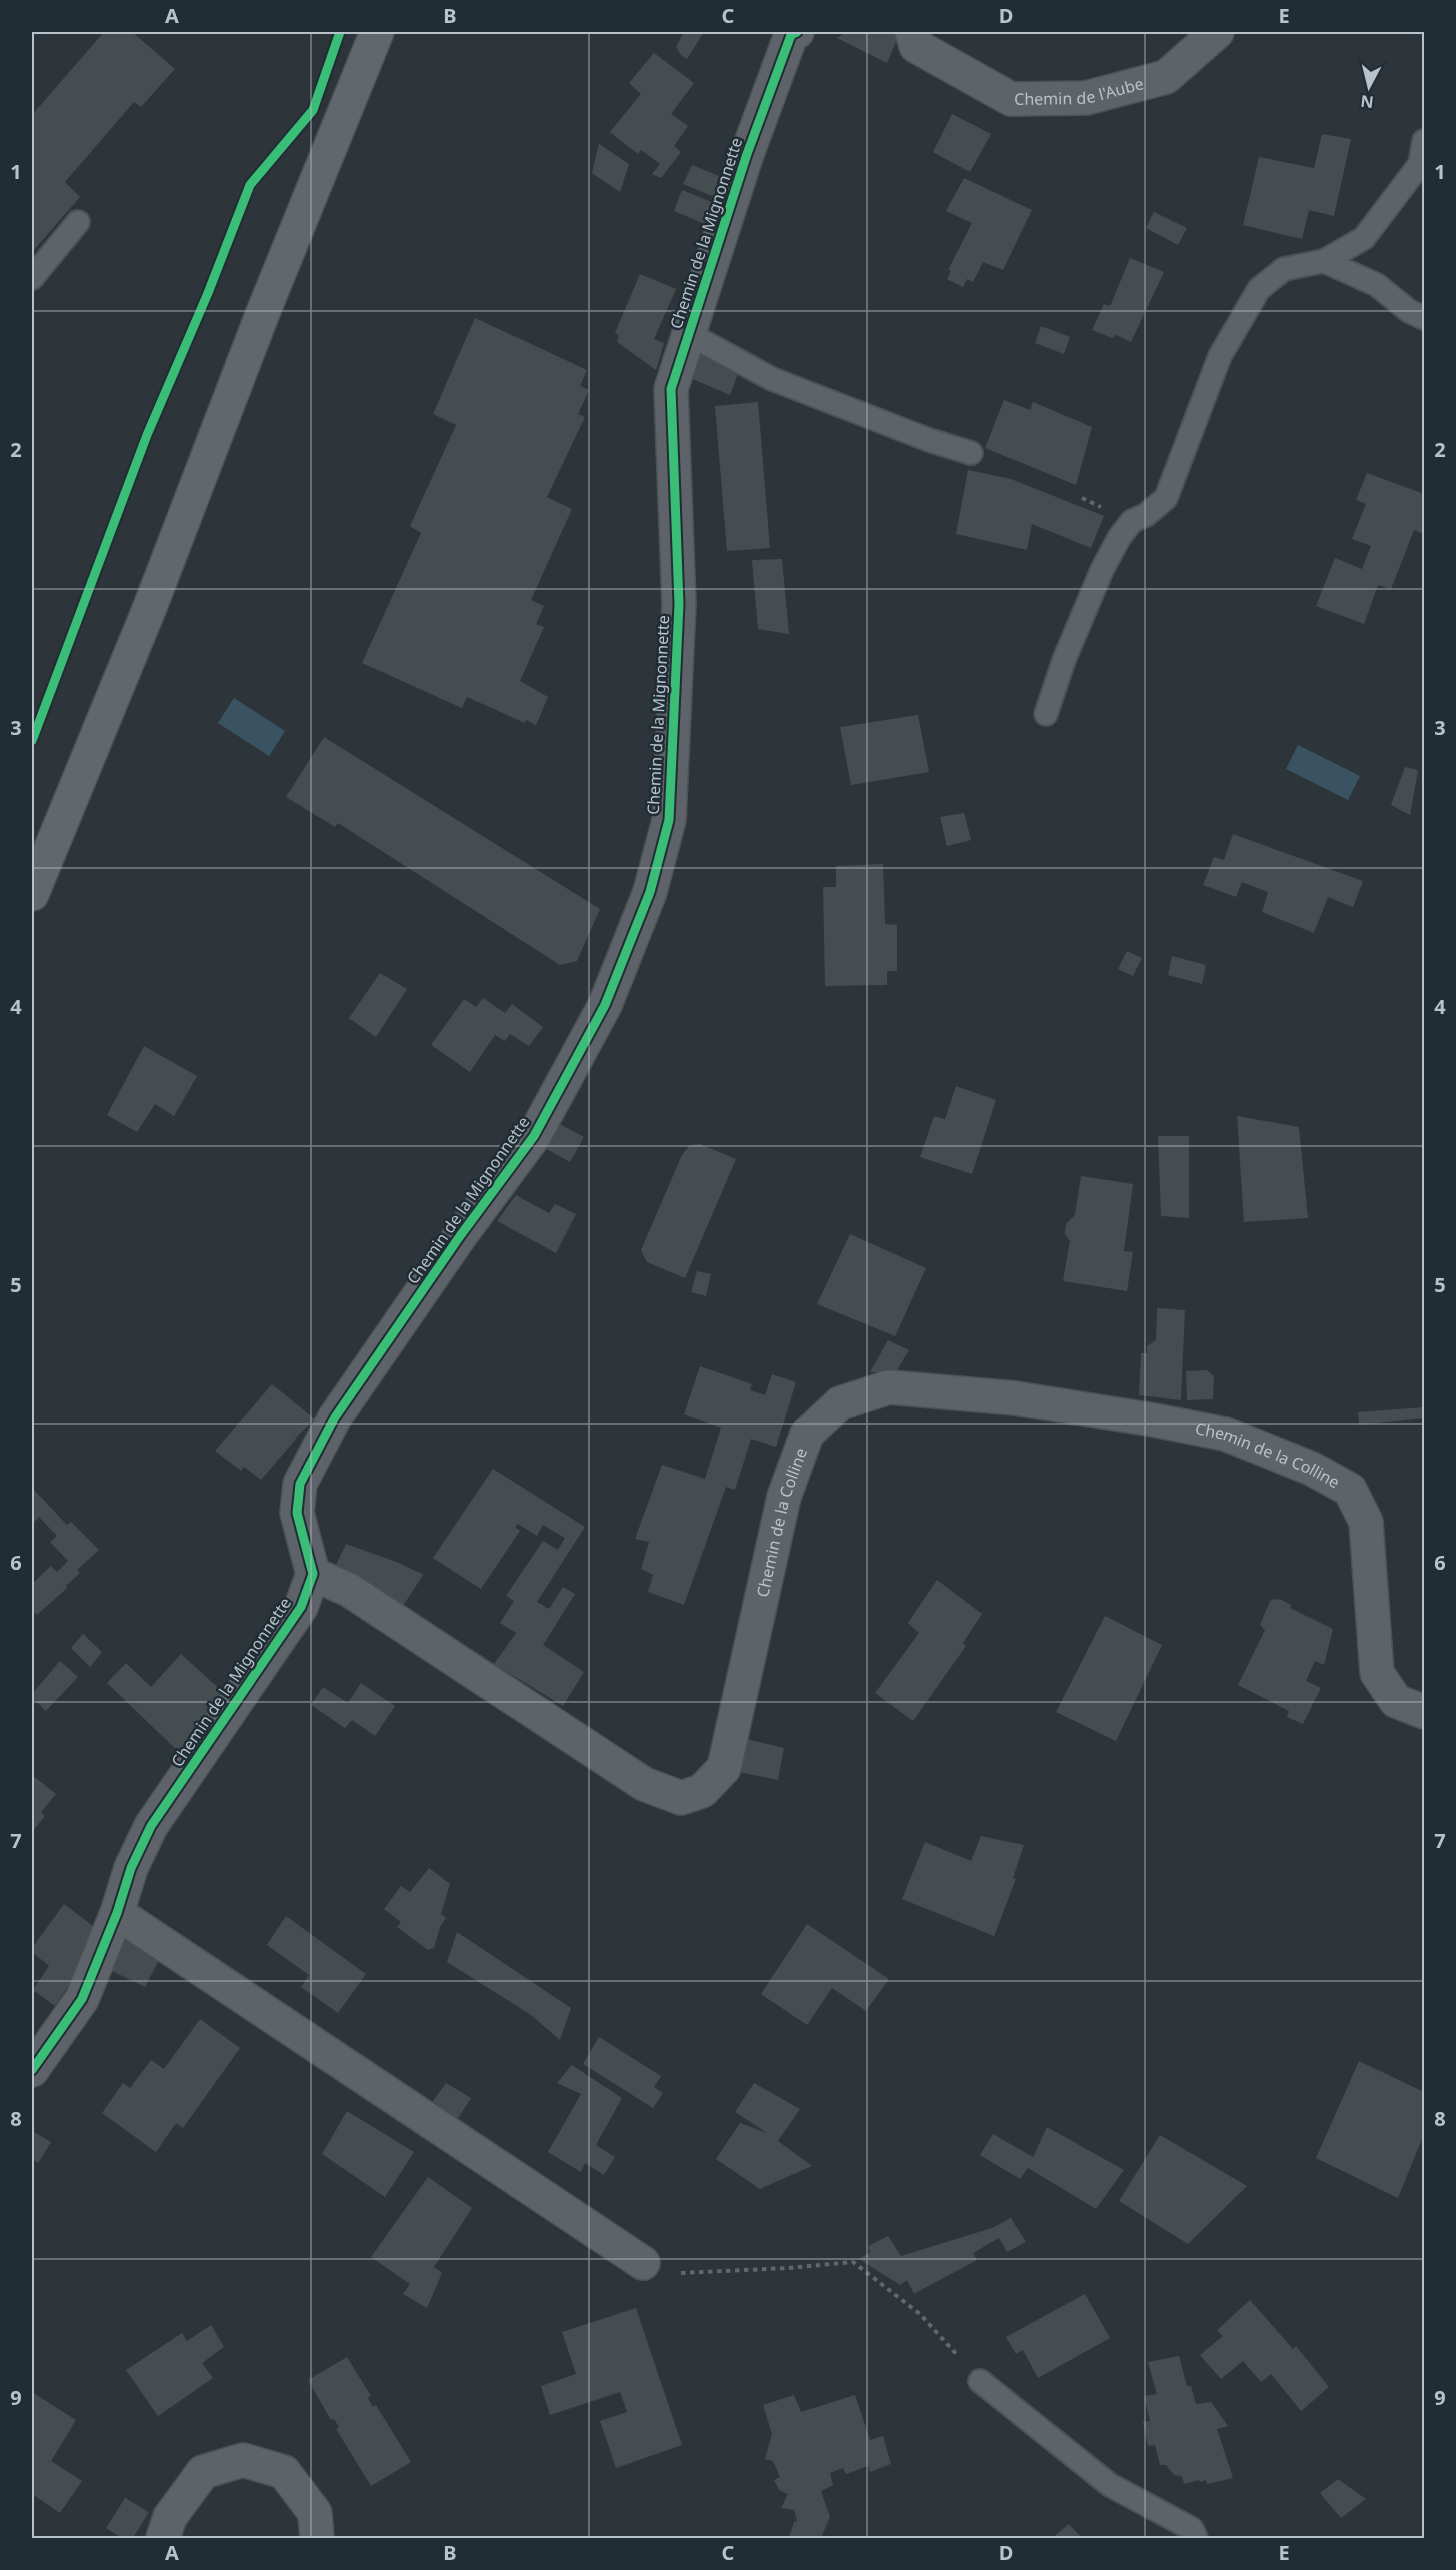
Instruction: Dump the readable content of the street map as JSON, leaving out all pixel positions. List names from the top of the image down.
{
  "streets": {
    "street": ["Chemin de l'Aube", "Chemin de la Mignonnette", "Chemin de la Colline"]
  },
  "crossings": [
    ["Chemin de la Mignonnette", "Chemin de la Colline"]
  ],
  "north": "bottom",
  "grid": {
    "columns": [
      "A",
      "B",
      "C",
      "D",
      "E"
    ],
    "rows": [
      "1",
      "2",
      "3",
      "4",
      "5",
      "6",
      "7",
      "8",
      "9"
    ]
  }
}
